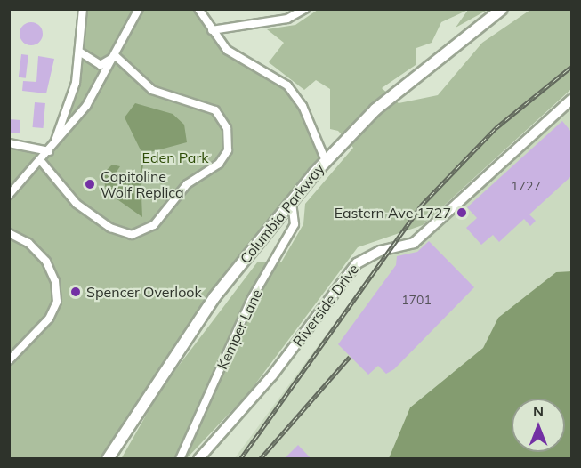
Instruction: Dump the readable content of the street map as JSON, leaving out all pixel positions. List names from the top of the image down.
{
  "streets": {
    "highway": ["Columbia Parkway"],
    "main road": ["Riverside Drive"],
    "street": ["Kemper Lane"]
  },
  "crossings": [
    ["Columbia Parkway", "Kemper Lane"]
  ],
  "parks": ["Eden Park"],
  "places": ["Capitoline Wolf Replica", "Eastern Ave 1727", "Spencer Overlook"],
  "house_numbers": ["1727", "1701"],
  "north": "top"
}
